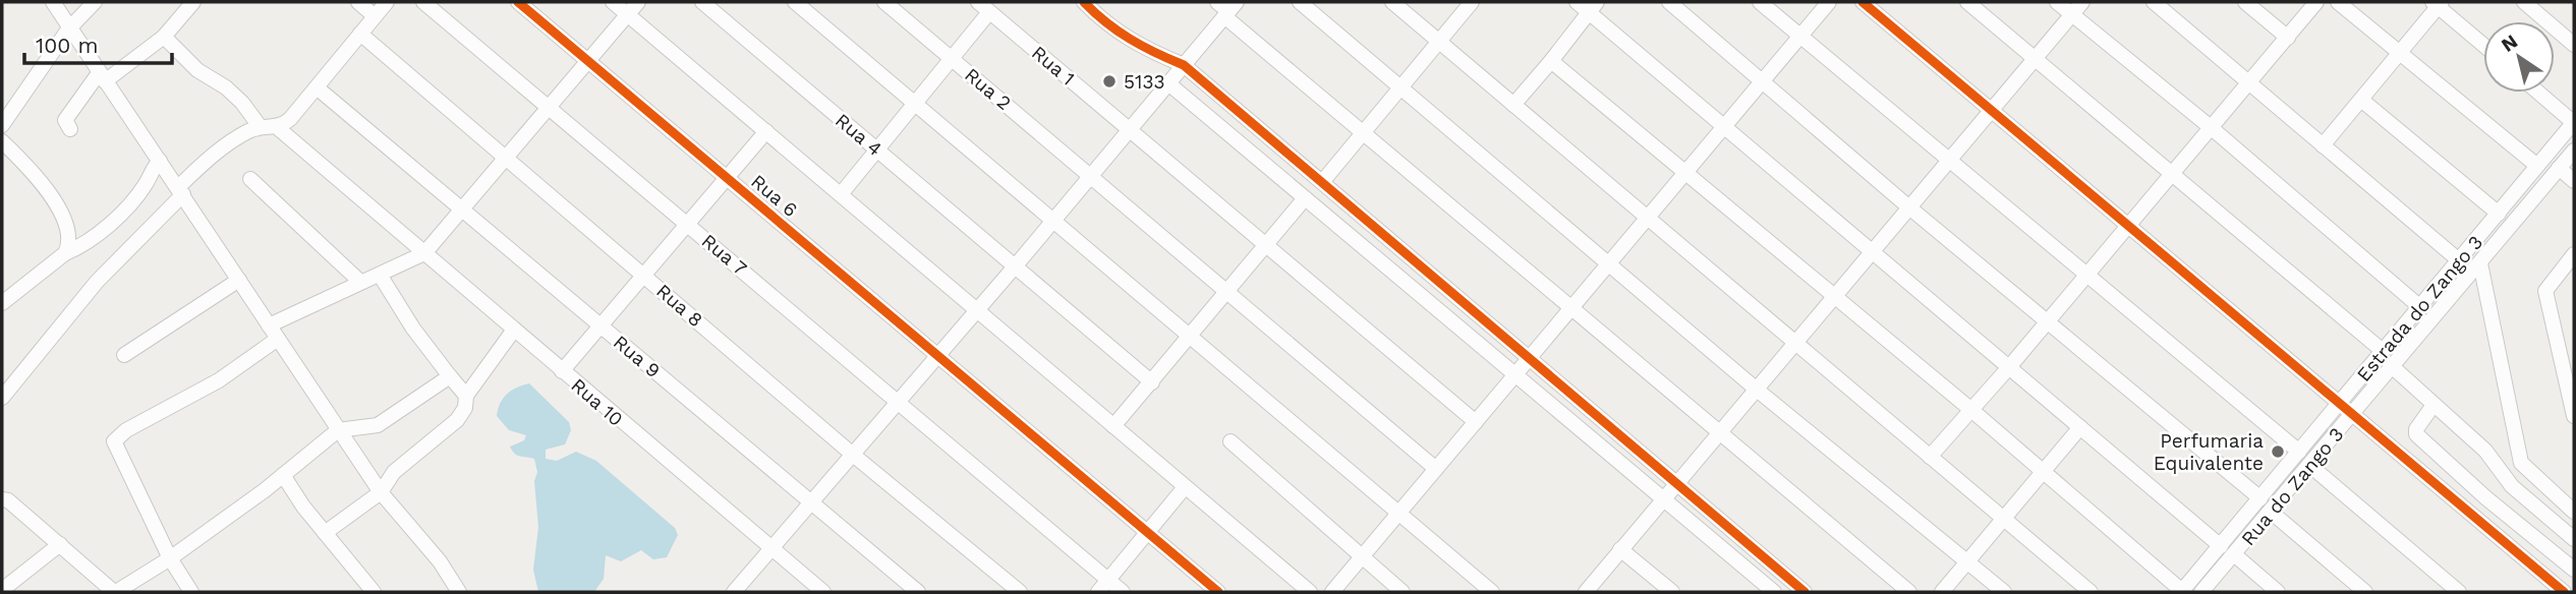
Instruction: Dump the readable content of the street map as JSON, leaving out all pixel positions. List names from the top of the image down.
{
  "streets": {
    "street": [
      "Rua 1",
      "Rua 2",
      "Rua 4",
      "Rua 6",
      "Rua 7",
      "Rua 8",
      "Estrada do Zango 3",
      "Rua 9",
      "Rua 10",
      "Rua do Zango 3"
    ]
  },
  "places": ["5133", "Perfumaria Equivalente"],
  "scale_bar": "100 m",
  "north": "top left"
}
